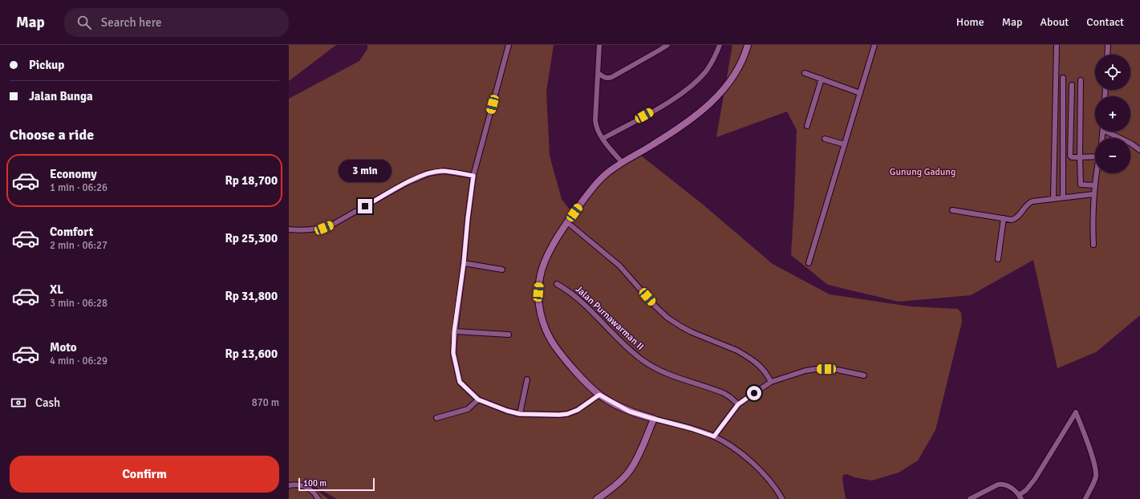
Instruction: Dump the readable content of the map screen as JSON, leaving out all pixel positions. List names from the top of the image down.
{
  "streets": {
    "street": ["Jalan Purnawarman II"]
  },
  "parks": ["Gunung Gadung"],
  "scale_bar": "100 m",
  "page": {
    "header": "Map",
    "search": "Search here",
    "nav": [
      "Home",
      "Map",
      "About",
      "Contact"
    ],
    "banner": ["Pickup", "Jalan Bunga"],
    "map_buttons": ["+", "−"],
    "heading": "Choose a ride",
    "list": [
      {
        "name": "Economy",
        "note": "1 min · 06:26",
        "value": "Rp 18,700"
      },
      {
        "name": "Comfort",
        "note": "2 min · 06:27",
        "value": "Rp 25,300"
      },
      {
        "name": "XL",
        "note": "3 min · 06:28",
        "value": "Rp 31,800"
      },
      {
        "name": "Moto",
        "note": "4 min · 06:29",
        "value": "Rp 13,600"
      }
    ],
    "bubble": "3 min",
    "pay": ["Cash", "870 m"],
    "buttons": "Confirm",
    "scale": "100 m"
  }
}
